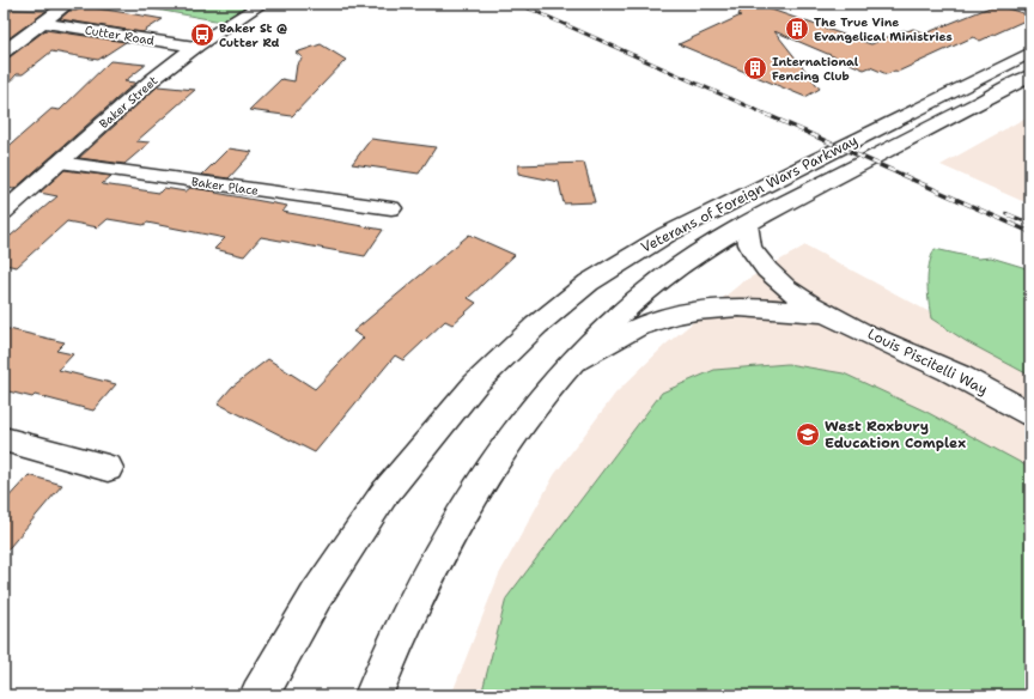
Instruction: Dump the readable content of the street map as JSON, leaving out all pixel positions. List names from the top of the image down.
{
  "streets": {
    "main road": [
      "Cutter Road",
      "Baker Street",
      "Baker Place",
      "Veterans of Foreign Wars Parkway",
      "Louis Piscitelli Way"
    ]
  },
  "crossings": [
    ["Cutter Road", "Baker Street"],
    ["Baker Street", "Baker Place"],
    ["Veterans of Foreign Wars Parkway", "Louis Piscitelli Way"]
  ],
  "places": {
    "building": ["The True Vine Evangelical Ministries", "International Fencing Club"],
    "bus stop": ["Baker St @ Cutter Rd"],
    "school or university": ["West Roxbury Education Complex"]
  }
}
